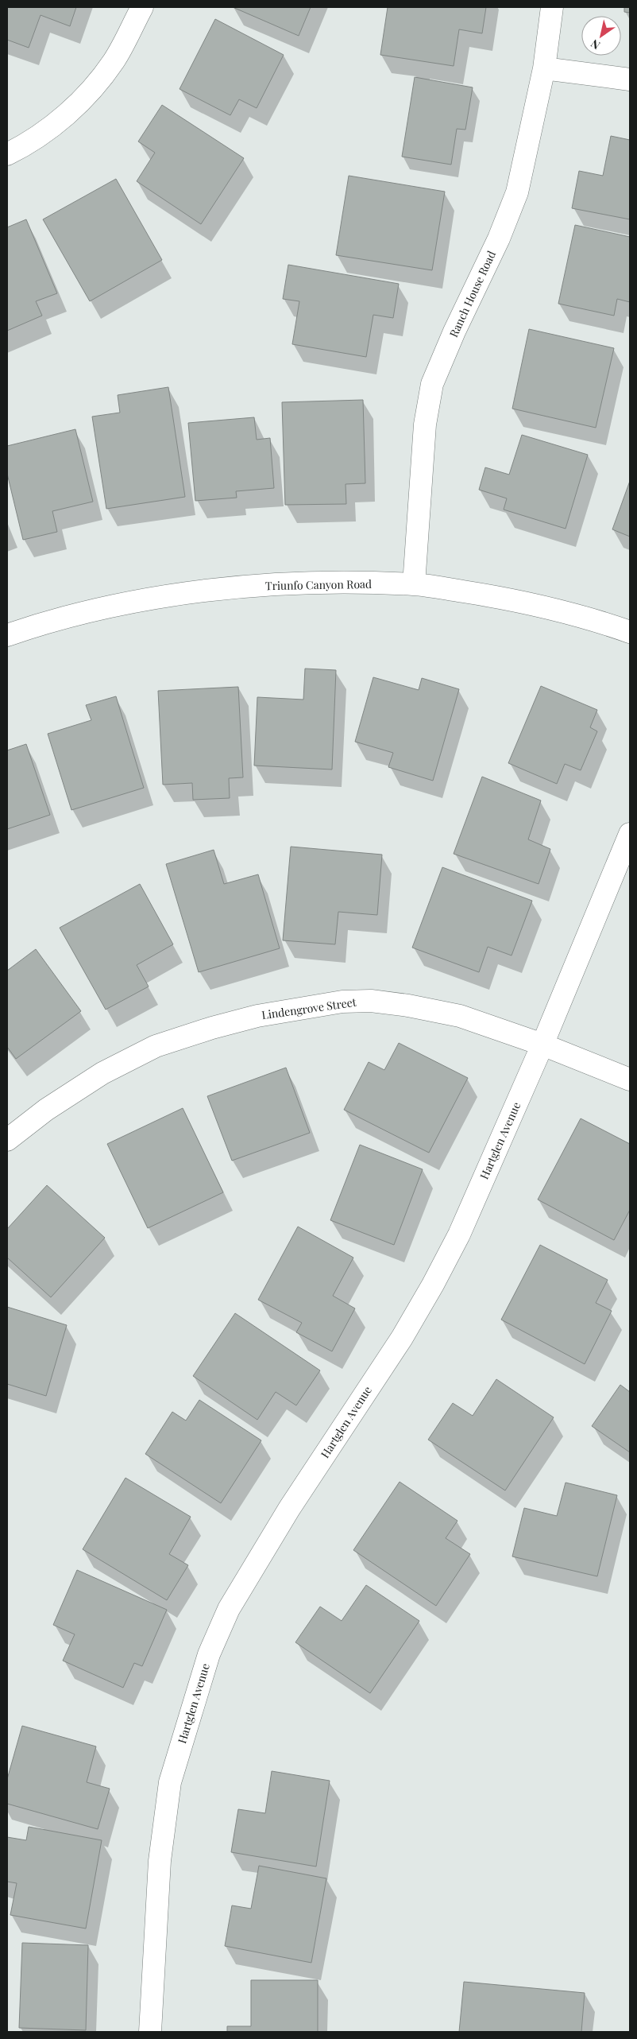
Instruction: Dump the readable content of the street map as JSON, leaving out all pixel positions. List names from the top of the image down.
{
  "streets": {
    "street": [
      "Ranch House Road",
      "Triunfo Canyon Road",
      "Lindengrove Street",
      "Hartglen Avenue"
    ]
  },
  "crossings": [
    ["Ranch House Road", "Triunfo Canyon Road"],
    ["Lindengrove Street", "Hartglen Avenue"]
  ],
  "north": "bottom left"
}
